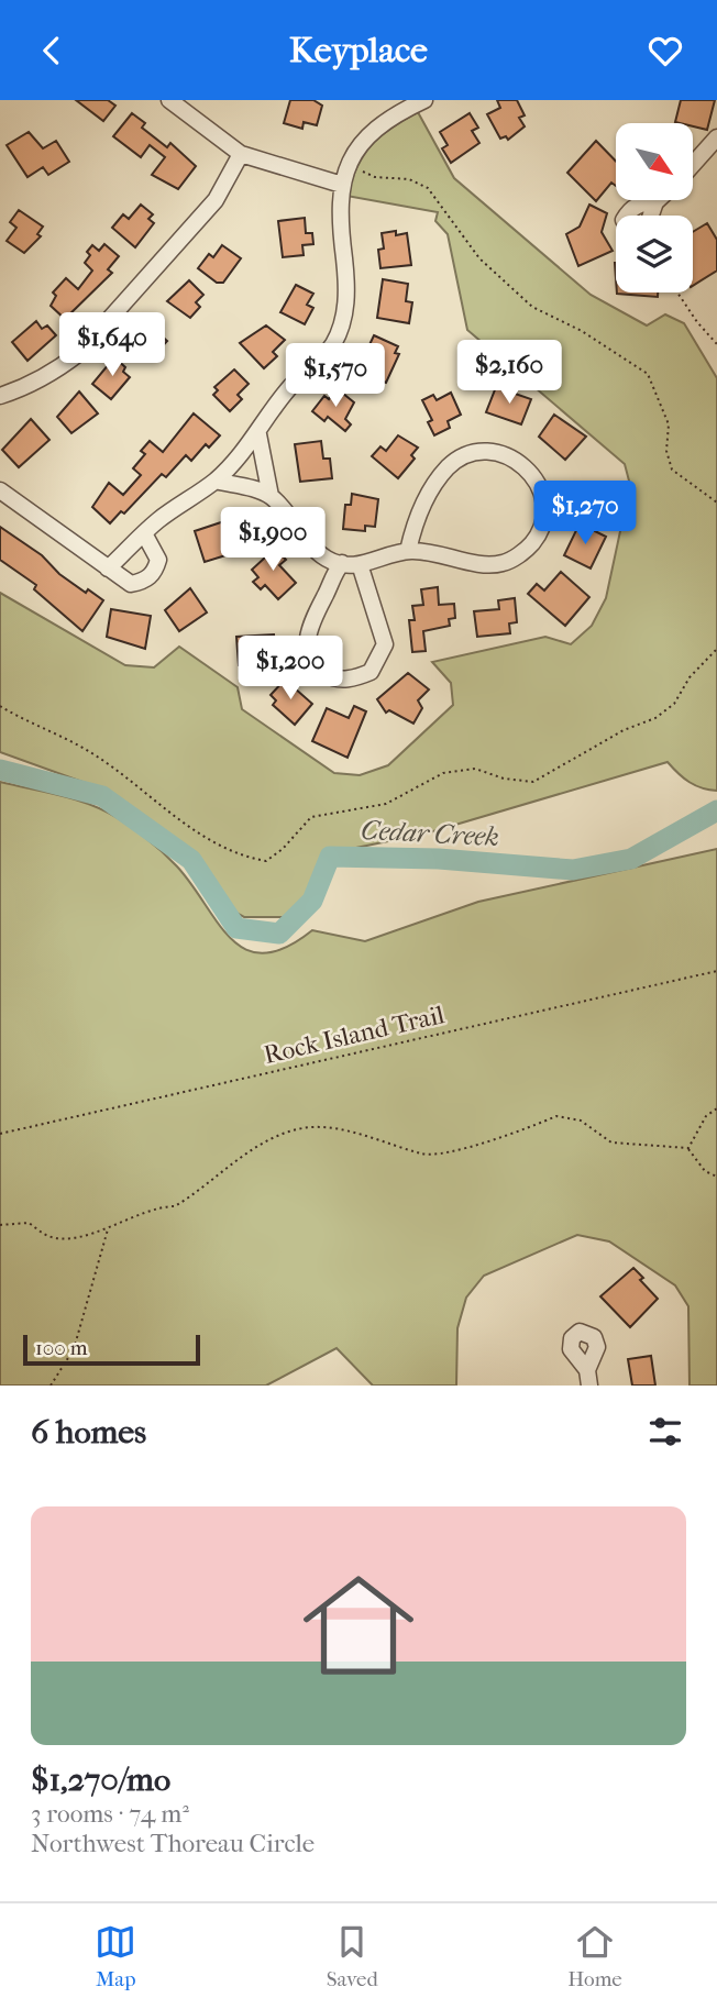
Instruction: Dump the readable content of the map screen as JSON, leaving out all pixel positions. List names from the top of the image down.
{
  "streets": {
    "path": ["Rock Island Trail"]
  },
  "water": ["Cedar Creek"],
  "scale_bar": "100 m",
  "north": "bottom right",
  "page": {
    "header": "Keyplace",
    "price": [
      "$1,640",
      "$2,160",
      "$1,570",
      "$1,270",
      "$1,900",
      "$1,200"
    ],
    "scale": "100 m",
    "heading": "6 homes",
    "list": [
      {
        "name": "$1,270/mo",
        "note": "3 rooms · 74 m² · Northwest Thoreau Circle"
      }
    ],
    "tabs": ["Map", "Saved", "Home"]
  }
}
